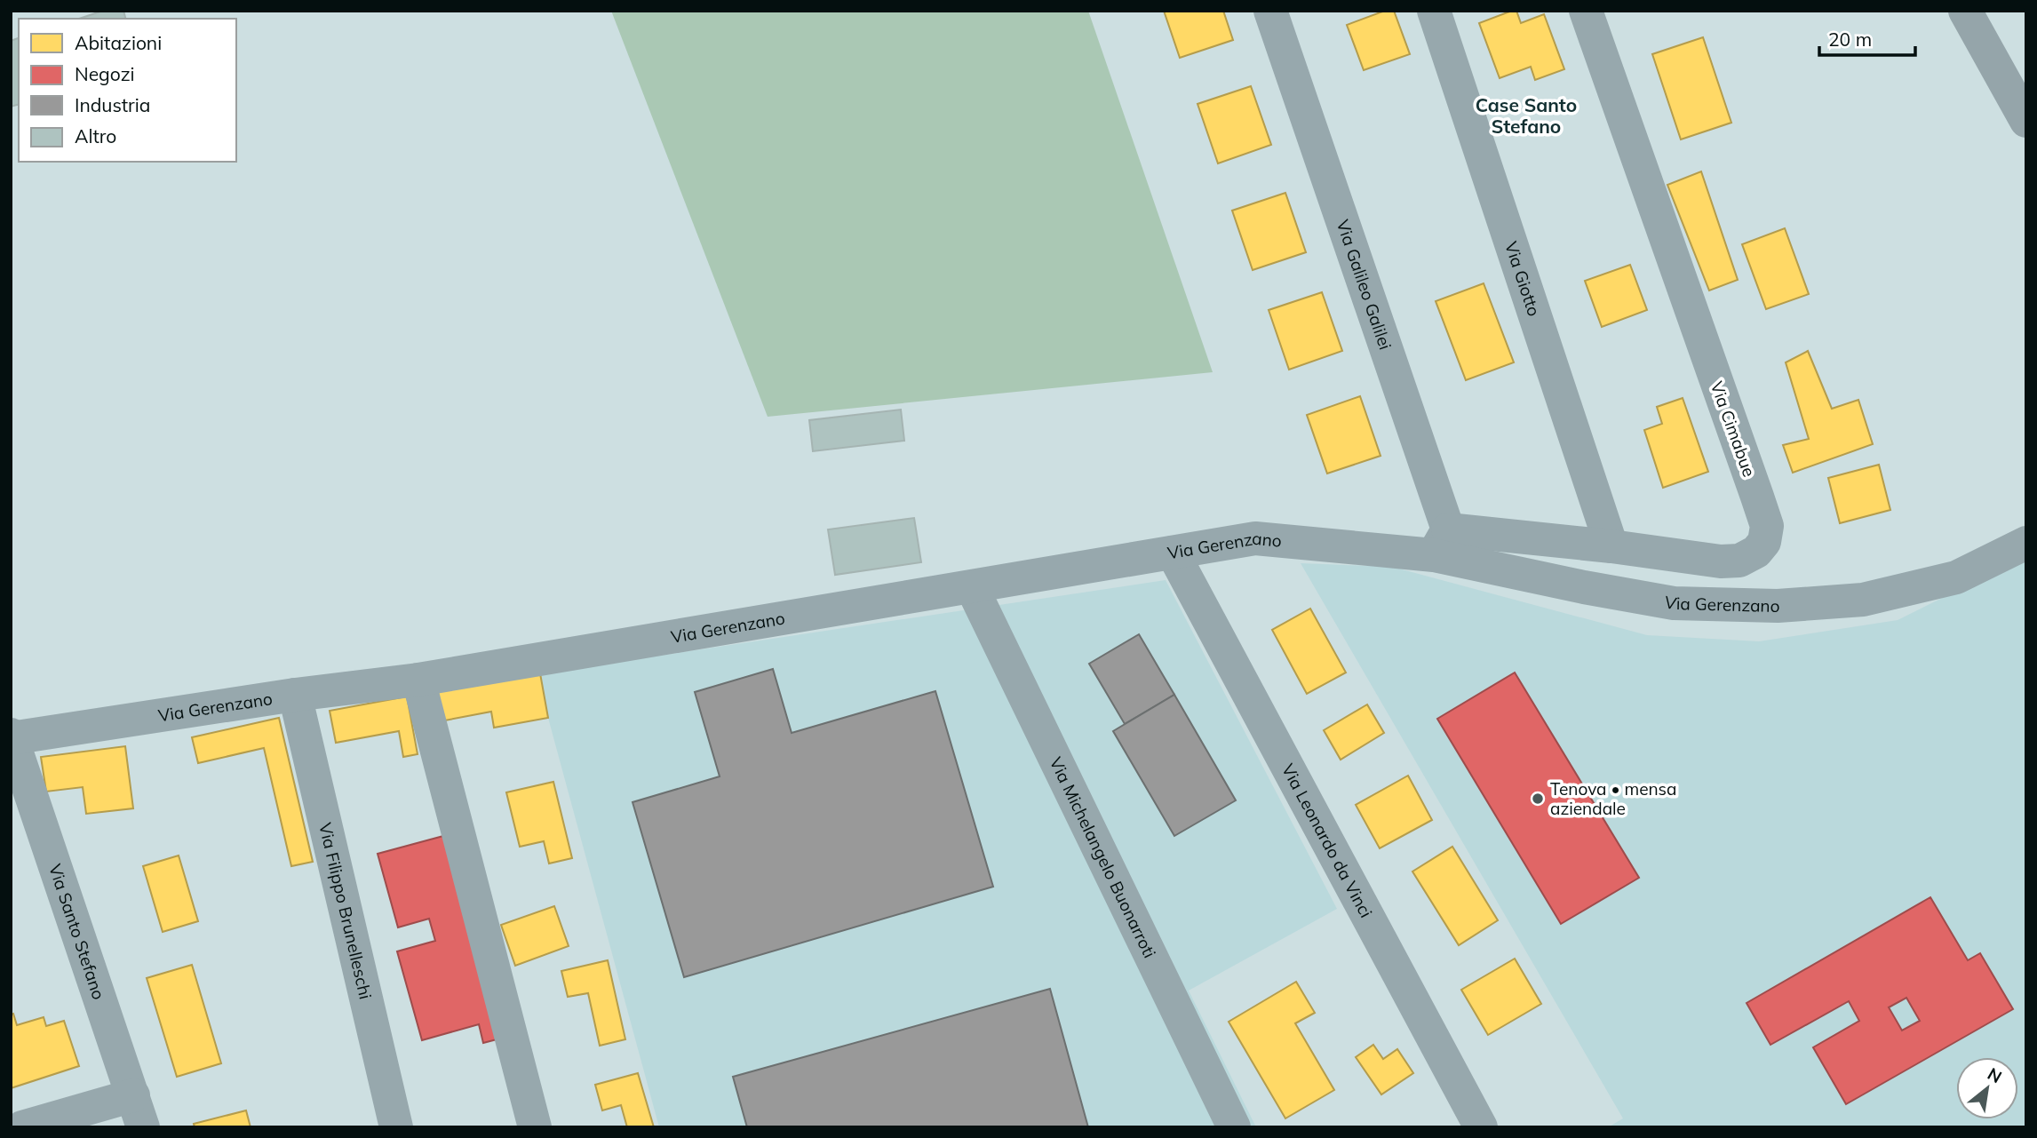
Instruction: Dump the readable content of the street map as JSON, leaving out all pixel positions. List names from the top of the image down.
{
  "streets": {
    "street": [
      "Via Giotto",
      "Via Galileo Galilei",
      "Via Cimabue",
      "Via Gerenzano",
      "Via Leonardo da Vinci",
      "Via Michelangelo Buonarroti",
      "Via Filippo Brunelleschi",
      "Via Santo Stefano"
    ]
  },
  "crossings": [
    ["Via Giotto", "Via Cimabue"],
    ["Via Galileo Galilei", "Via Cimabue"],
    ["Via Galileo Galilei", "Via Gerenzano"],
    ["Via Cimabue", "Via Gerenzano"],
    ["Via Gerenzano", "Via Leonardo da Vinci"],
    ["Via Gerenzano", "Via Michelangelo Buonarroti"],
    ["Via Gerenzano", "Via Filippo Brunelleschi"],
    ["Via Gerenzano", "Via Santo Stefano"]
  ],
  "districts": ["Case Santo Stefano"],
  "places": ["Tenova • mensa aziendale"],
  "legend": [
    "Abitazioni",
    "Negozi",
    "Industria",
    "Altro"
  ],
  "scale_bar": "20 m",
  "north": "top right"
}
